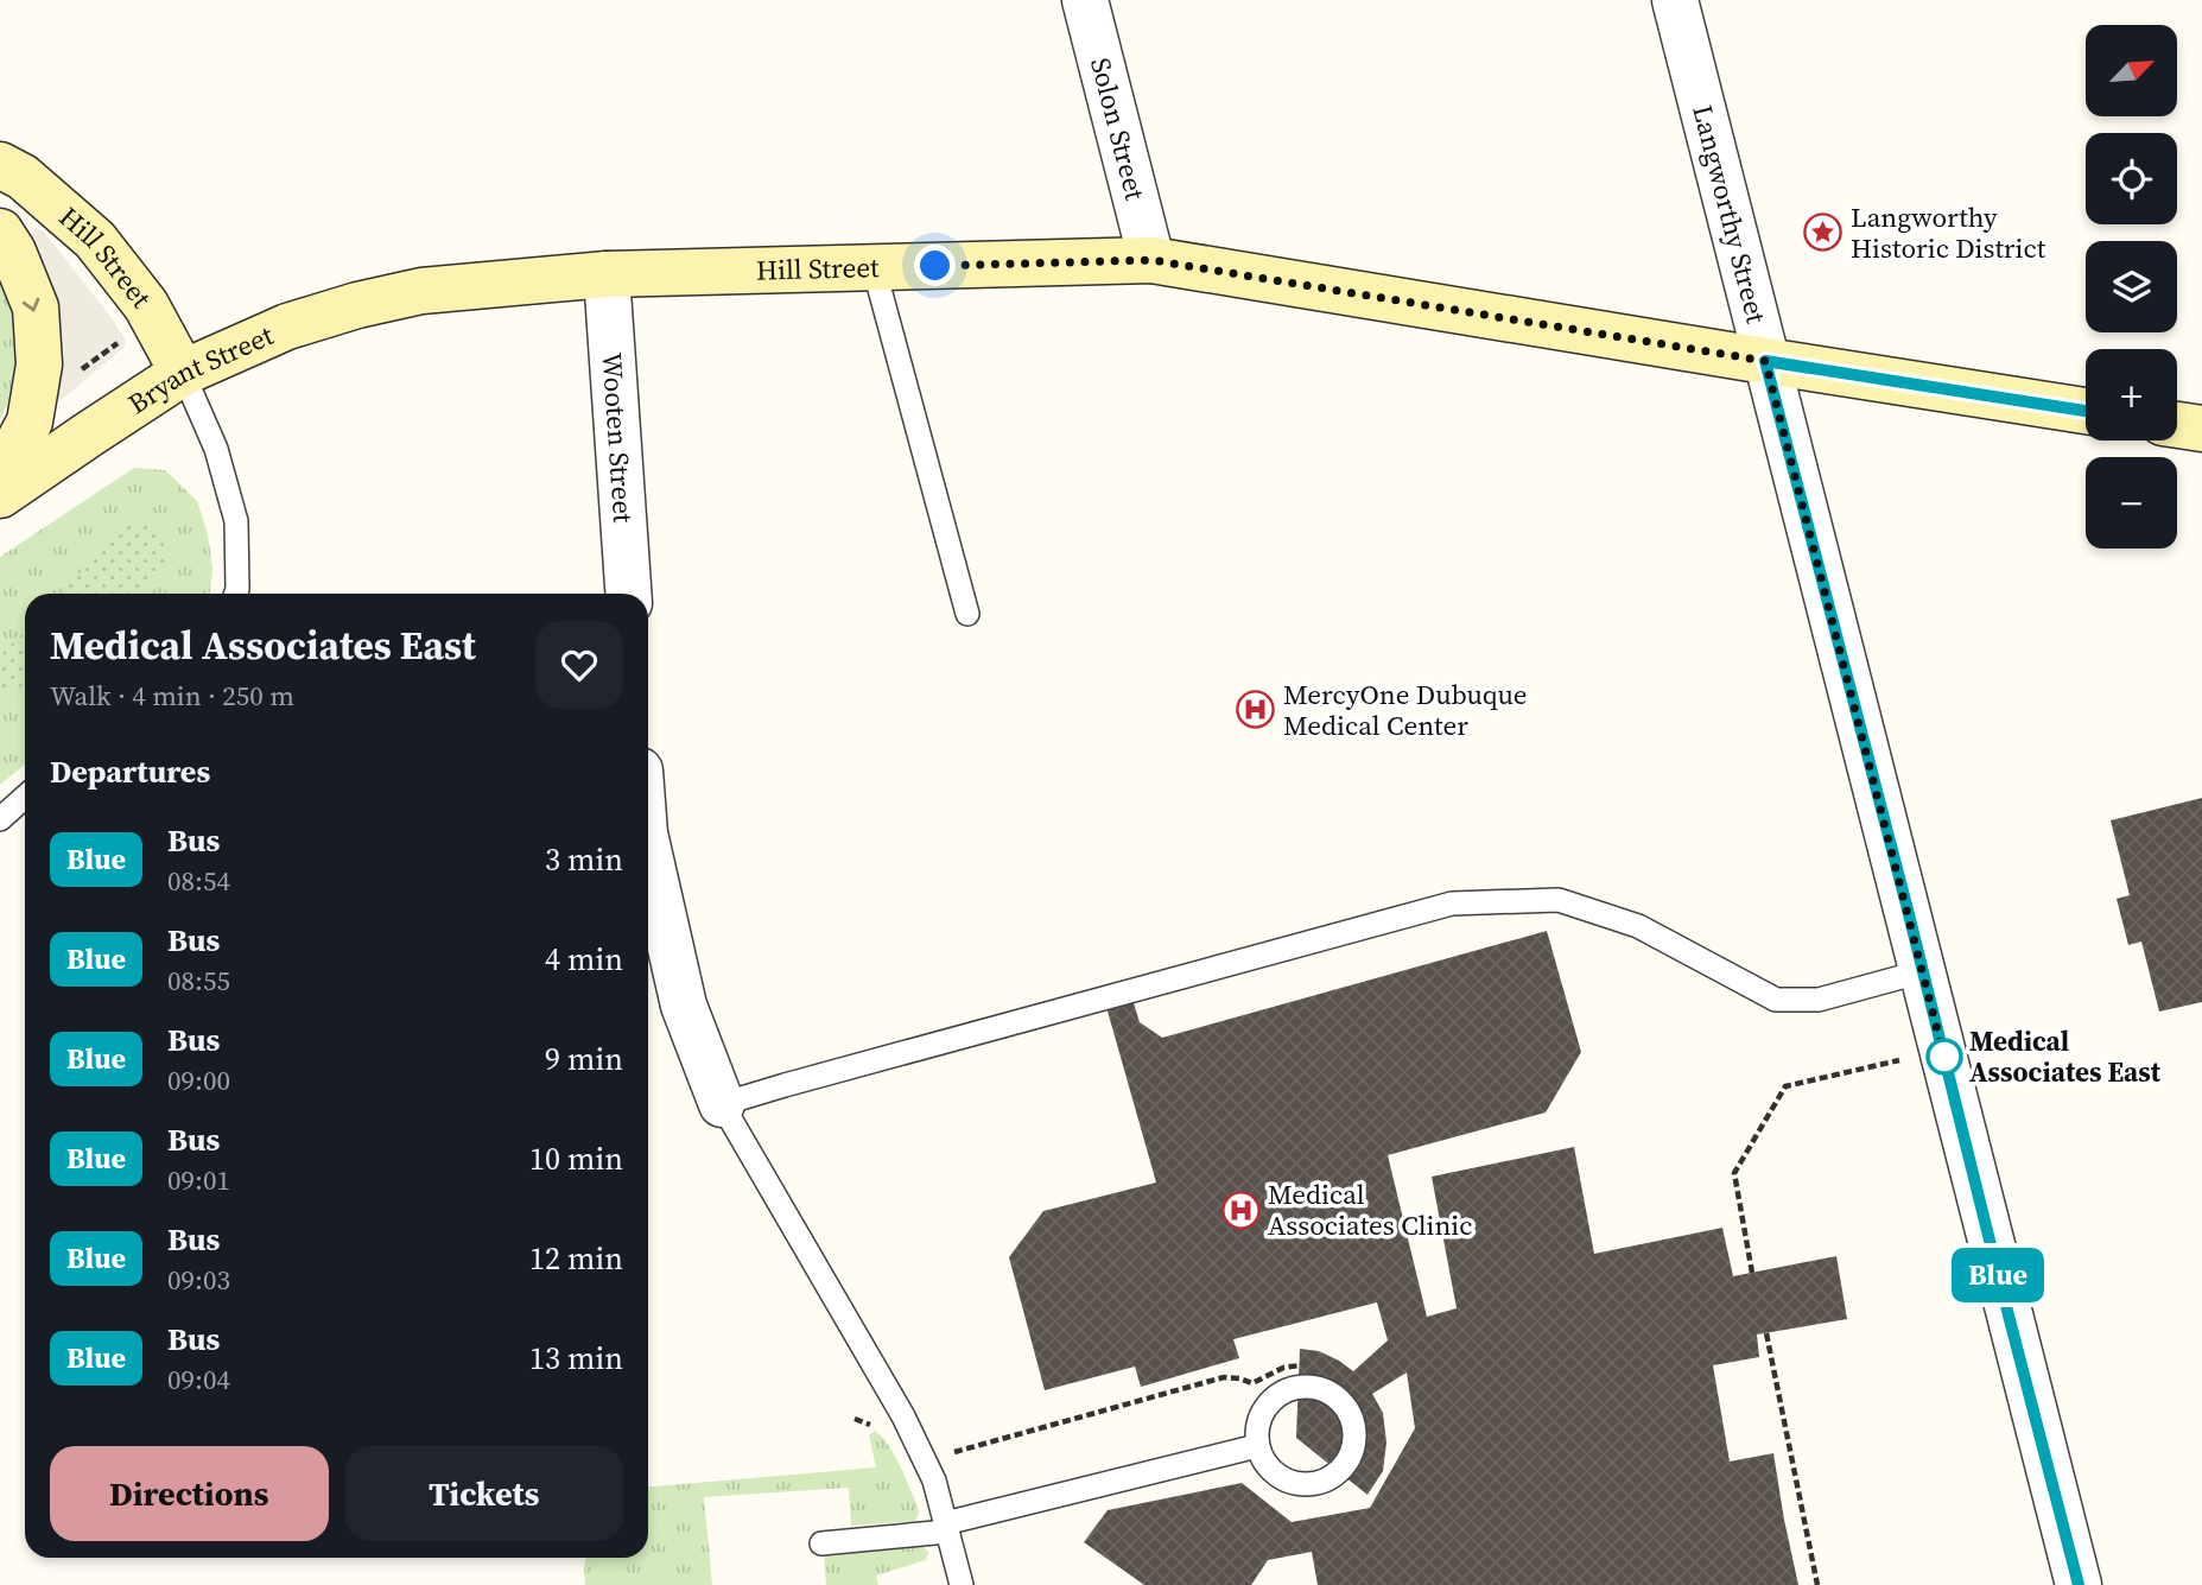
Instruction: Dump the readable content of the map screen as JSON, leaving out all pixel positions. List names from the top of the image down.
{
  "streets": {
    "main road": ["Hill Street", "Bryant Street"],
    "street": ["Solon Street", "Langworthy Street", "Wooten Street"]
  },
  "crossings": [
    ["Solon Street", "Hill Street"],
    ["Langworthy Street", "Hill Street"],
    ["Hill Street", "Bryant Street"],
    ["Hill Street", "Wooten Street"]
  ],
  "places": {
    "place": ["Langworthy Historic District"],
    "hospital": ["MercyOne Dubuque Medical Center", "Medical Associates Clinic"],
    "other": ["Medical Associates East"]
  },
  "lines": ["bus line Blue"],
  "north": "top right",
  "page": {
    "on_map": "Blue",
    "map_buttons": ["+", "−"],
    "heading": [
      ["Medical Associates East", "Walk · 4 min · 250 m"],
      "Departures"
    ],
    "list": [
      {
        "mark": "Blue",
        "name": "Bus",
        "note": "08:54",
        "value": "3 min"
      },
      {
        "mark": "Blue",
        "name": "Bus",
        "note": "08:55",
        "value": "4 min"
      },
      {
        "mark": "Blue",
        "name": "Bus",
        "note": "09:00",
        "value": "9 min"
      },
      {
        "mark": "Blue",
        "name": "Bus",
        "note": "09:01",
        "value": "10 min"
      },
      {
        "mark": "Blue",
        "name": "Bus",
        "note": "09:03",
        "value": "12 min"
      },
      {
        "mark": "Blue",
        "name": "Bus",
        "note": "09:04",
        "value": "13 min"
      }
    ],
    "buttons": ["Directions", "Tickets"]
  }
}
